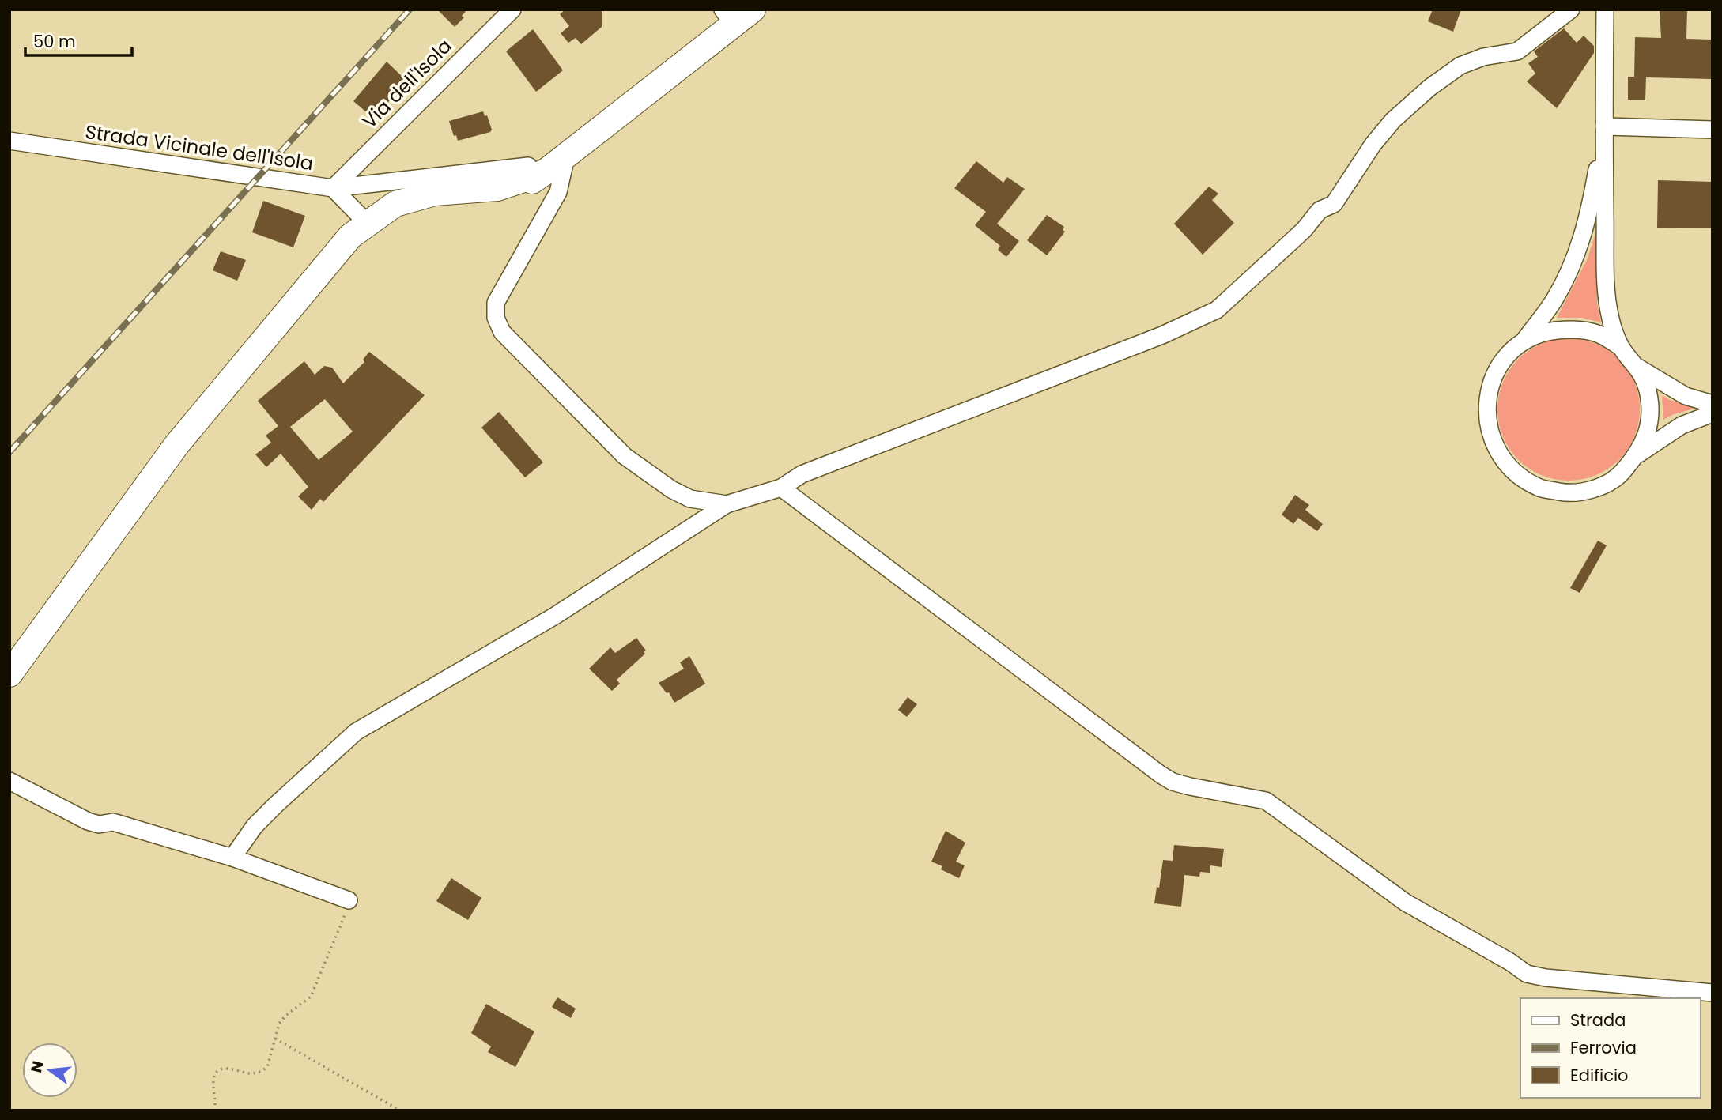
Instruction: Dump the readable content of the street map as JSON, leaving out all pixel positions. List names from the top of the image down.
{
  "streets": {
    "street": ["Via dell'Isola", "Strada Vicinale dell'Isola"]
  },
  "crossings": [
    ["Via dell'Isola", "Strada Vicinale dell'Isola"]
  ],
  "legend": ["Strada", "Ferrovia", "Edificio"],
  "scale_bar": "50 m",
  "north": "left"
}
